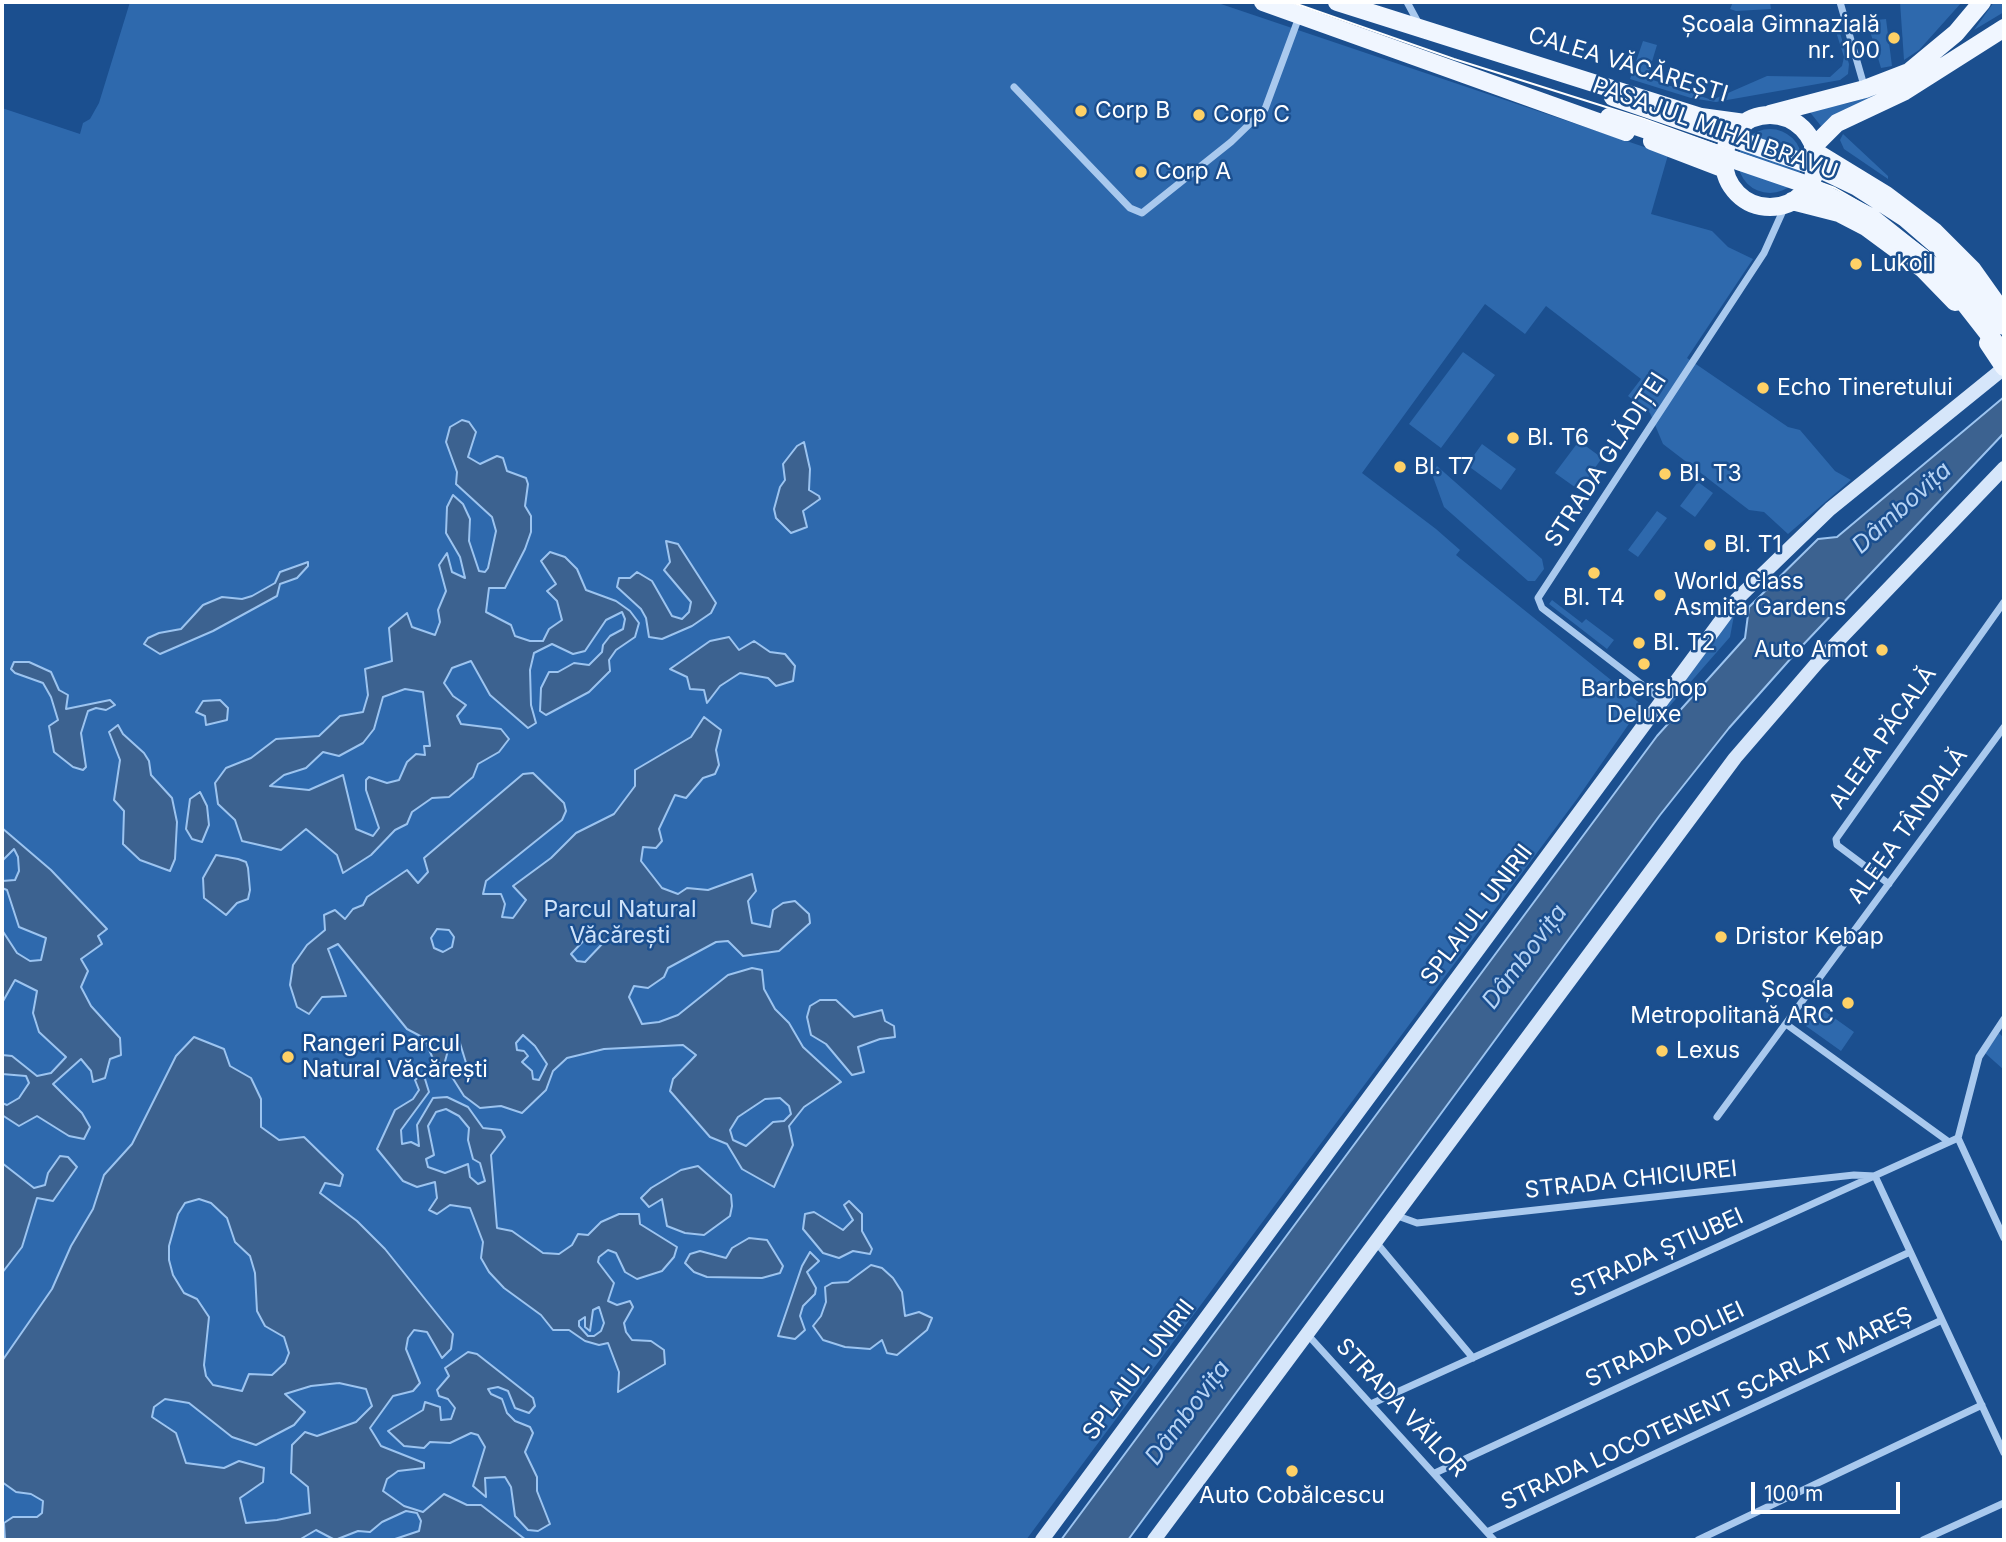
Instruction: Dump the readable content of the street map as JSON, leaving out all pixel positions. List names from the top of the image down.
{
  "streets": {
    "main road": ["CALEA VĂCĂREȘTI", "PASAJUL MIHAI BRAVU", "SPLAIUL UNIRII"],
    "street": [
      "STRADA GLĂDIȚEI",
      "ALEEA PĂCALĂ",
      "ALEEA TÂNDALĂ",
      "STRADA CHICIUREI",
      "STRADA ȘTIUBEI",
      "STRADA DOLIEI",
      "STRADA VĂILOR",
      "STRADA LOCOTENENT SCARLAT MAREȘ"
    ]
  },
  "crossings": [
    ["CALEA VĂCĂREȘTI", "PASAJUL MIHAI BRAVU"],
    ["CALEA VĂCĂREȘTI", "STRADA GLĂDIȚEI"],
    ["STRADA GLĂDIȚEI", "SPLAIUL UNIRII"],
    ["ALEEA PĂCALĂ", "ALEEA TÂNDALĂ"],
    ["STRADA CHICIUREI", "STRADA ȘTIUBEI"],
    ["STRADA ȘTIUBEI", "STRADA VĂILOR"],
    ["STRADA DOLIEI", "STRADA VĂILOR"],
    ["STRADA VĂILOR", "STRADA LOCOTENENT SCARLAT MAREȘ"]
  ],
  "water": ["Dâmbovița"],
  "parks": ["Parcul Natural Văcărești"],
  "places": [
    "Școala Gimnazială nr. 100",
    "Corp B",
    "Corp C",
    "Corp A",
    "Lukoil",
    "Echo Tineretului",
    "Bl. T6",
    "Bl. T7",
    "Bl. T3",
    "Bl. T1",
    "Bl. T4",
    "World Class Asmita Gardens",
    "Bl. T2",
    "Auto Amot",
    "Barbershop Deluxe",
    "Dristor Kebap",
    "Școala Metropolitană ARC",
    "Lexus",
    "Rangeri Parcul Natural Văcărești",
    "Auto Cobălcescu"
  ],
  "scale_bar": "100 m"
}
